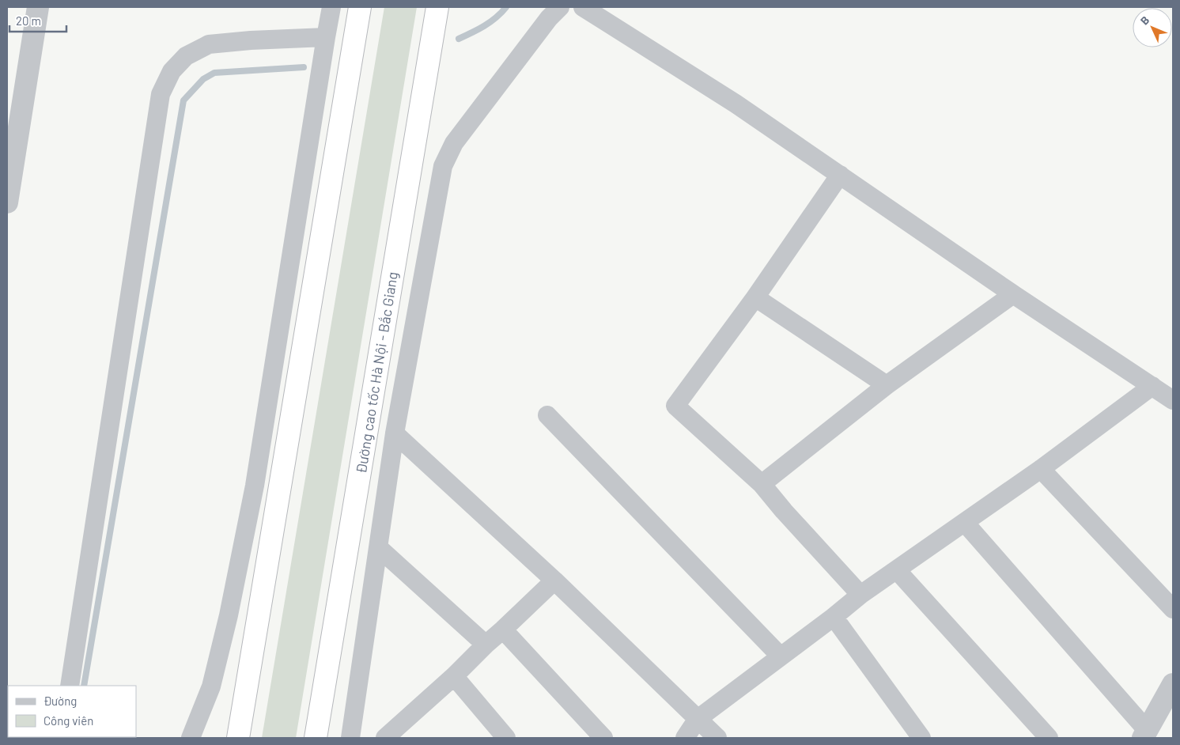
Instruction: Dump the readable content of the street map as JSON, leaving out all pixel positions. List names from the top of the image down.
{
  "streets": {
    "highway": ["Đường cao tốc Hà Nội - Bắc Giang"]
  },
  "legend": ["Đường", "Công viên"],
  "scale_bar": "20 m",
  "north": "top left"
}
